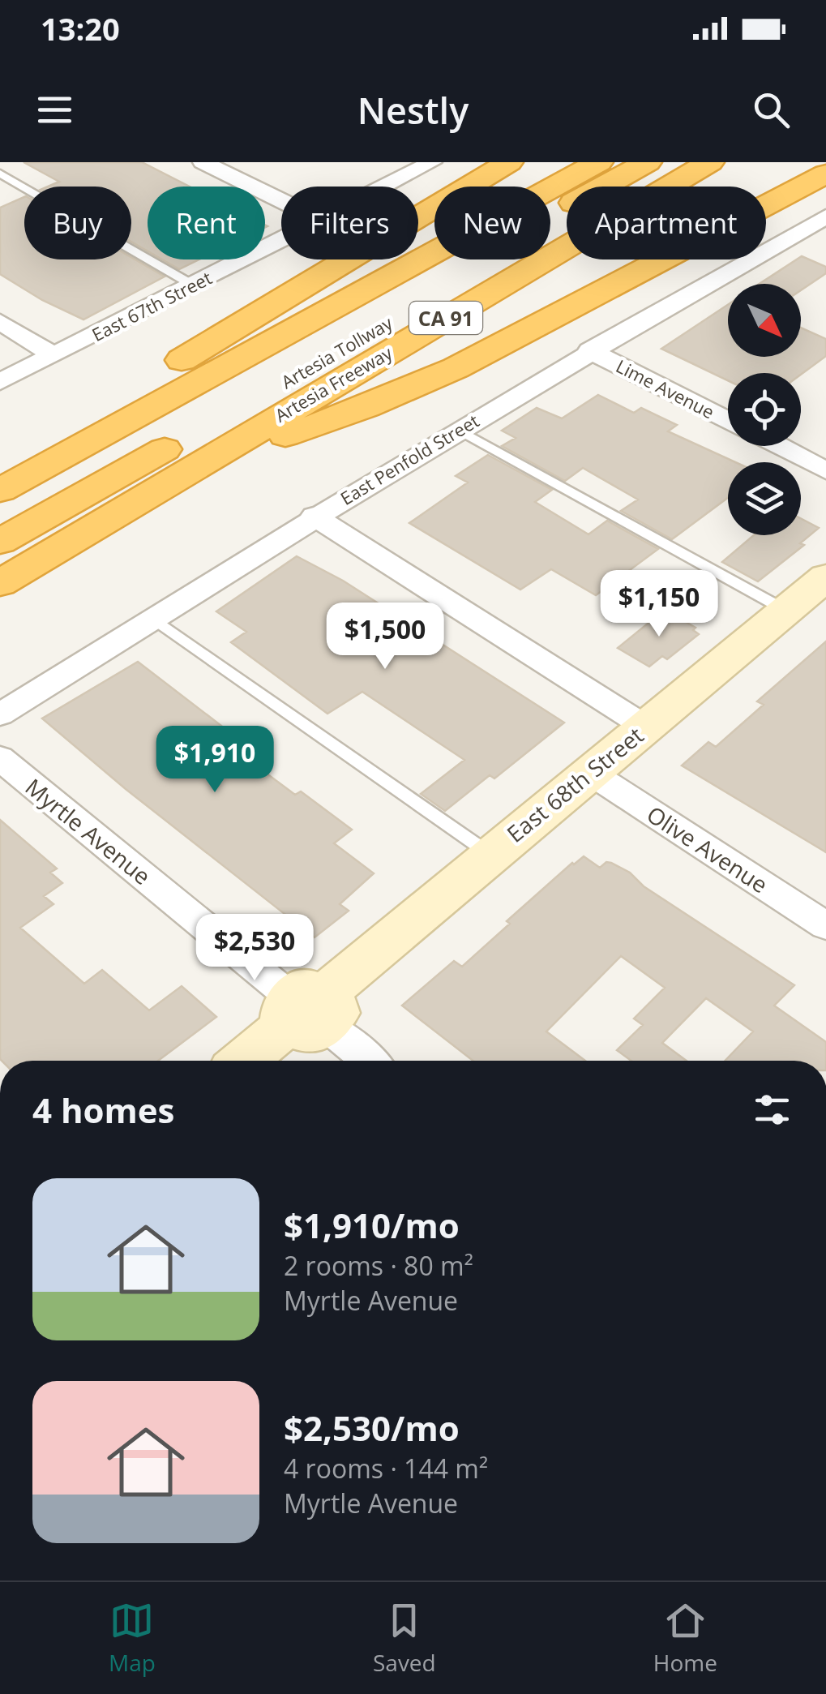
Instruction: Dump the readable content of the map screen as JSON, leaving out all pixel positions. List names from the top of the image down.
{
  "streets": {
    "highway": ["CA 91", "Artesia Tollway", "Artesia Freeway"],
    "street": [
      "East 67th Street",
      "Lime Avenue",
      "East Penfold Street",
      "East 68th Street",
      "Myrtle Avenue",
      "Olive Avenue"
    ]
  },
  "crossings": [
    ["CA 91", "Artesia Tollway"],
    ["Lime Avenue", "East Penfold Street"],
    ["East 68th Street", "Myrtle Avenue"],
    ["East 68th Street", "Olive Avenue"]
  ],
  "north": "bottom right",
  "page": {
    "status": "13:20",
    "header": "Nestly",
    "chip": [
      "Buy",
      "Rent",
      "Filters",
      "New",
      "Apartment"
    ],
    "price": [
      "$1,150",
      "$1,500",
      "$1,910",
      "$2,530"
    ],
    "heading": "4 homes",
    "list": [
      {
        "name": "$1,910/mo",
        "note": "2 rooms · 80 m² · Myrtle Avenue"
      },
      {
        "name": "$2,530/mo",
        "note": "4 rooms · 144 m² · Myrtle Avenue"
      }
    ],
    "tabs": ["Map", "Saved", "Home"]
  }
}
